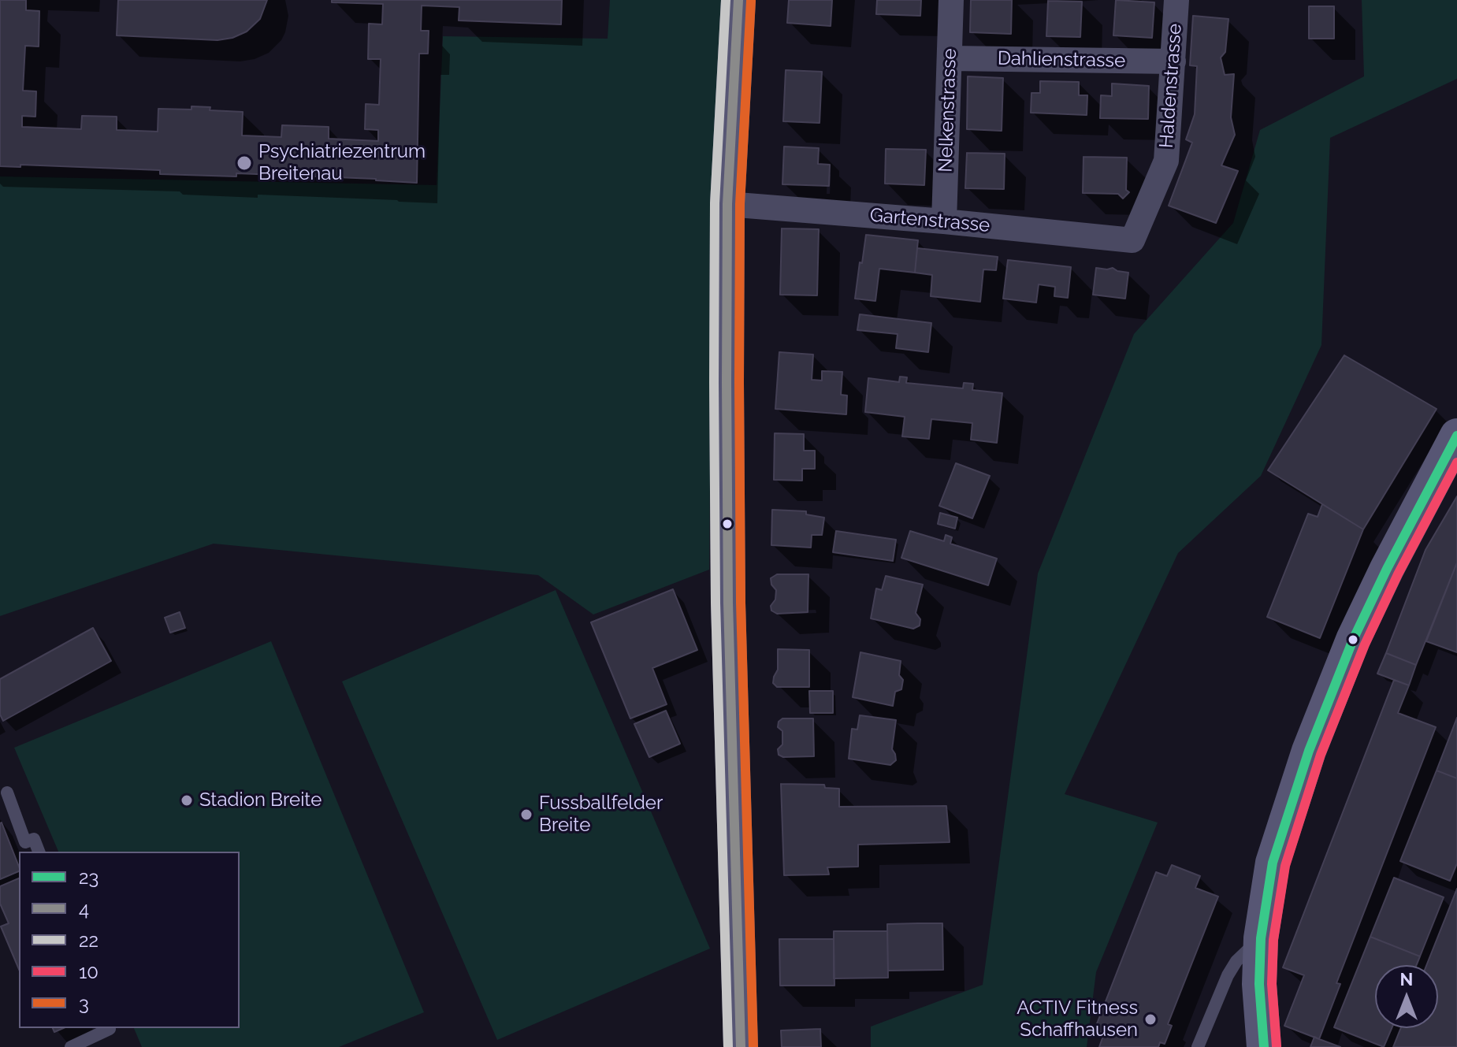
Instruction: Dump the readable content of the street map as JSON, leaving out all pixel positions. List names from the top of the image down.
{
  "streets": {
    "street": [
      "Dahlienstrasse",
      "Haldenstrasse",
      "Nelkenstrasse",
      "Gartenstrasse"
    ]
  },
  "crossings": [
    ["Dahlienstrasse", "Haldenstrasse"],
    ["Dahlienstrasse", "Nelkenstrasse"],
    ["Haldenstrasse", "Gartenstrasse"],
    ["Nelkenstrasse", "Gartenstrasse"]
  ],
  "places": [
    "Psychiatriezentrum Breitenau",
    "Stadion Breite",
    "Fussballfelder Breite",
    "ACTIV Fitness Schaffhausen"
  ],
  "lines": [
    "transit line 4",
    "transit line 22",
    "transit line 3",
    "transit line 23",
    "transit line 10"
  ],
  "legend": [
    "23",
    "4",
    "22",
    "10",
    "3"
  ],
  "north": "top"
}
